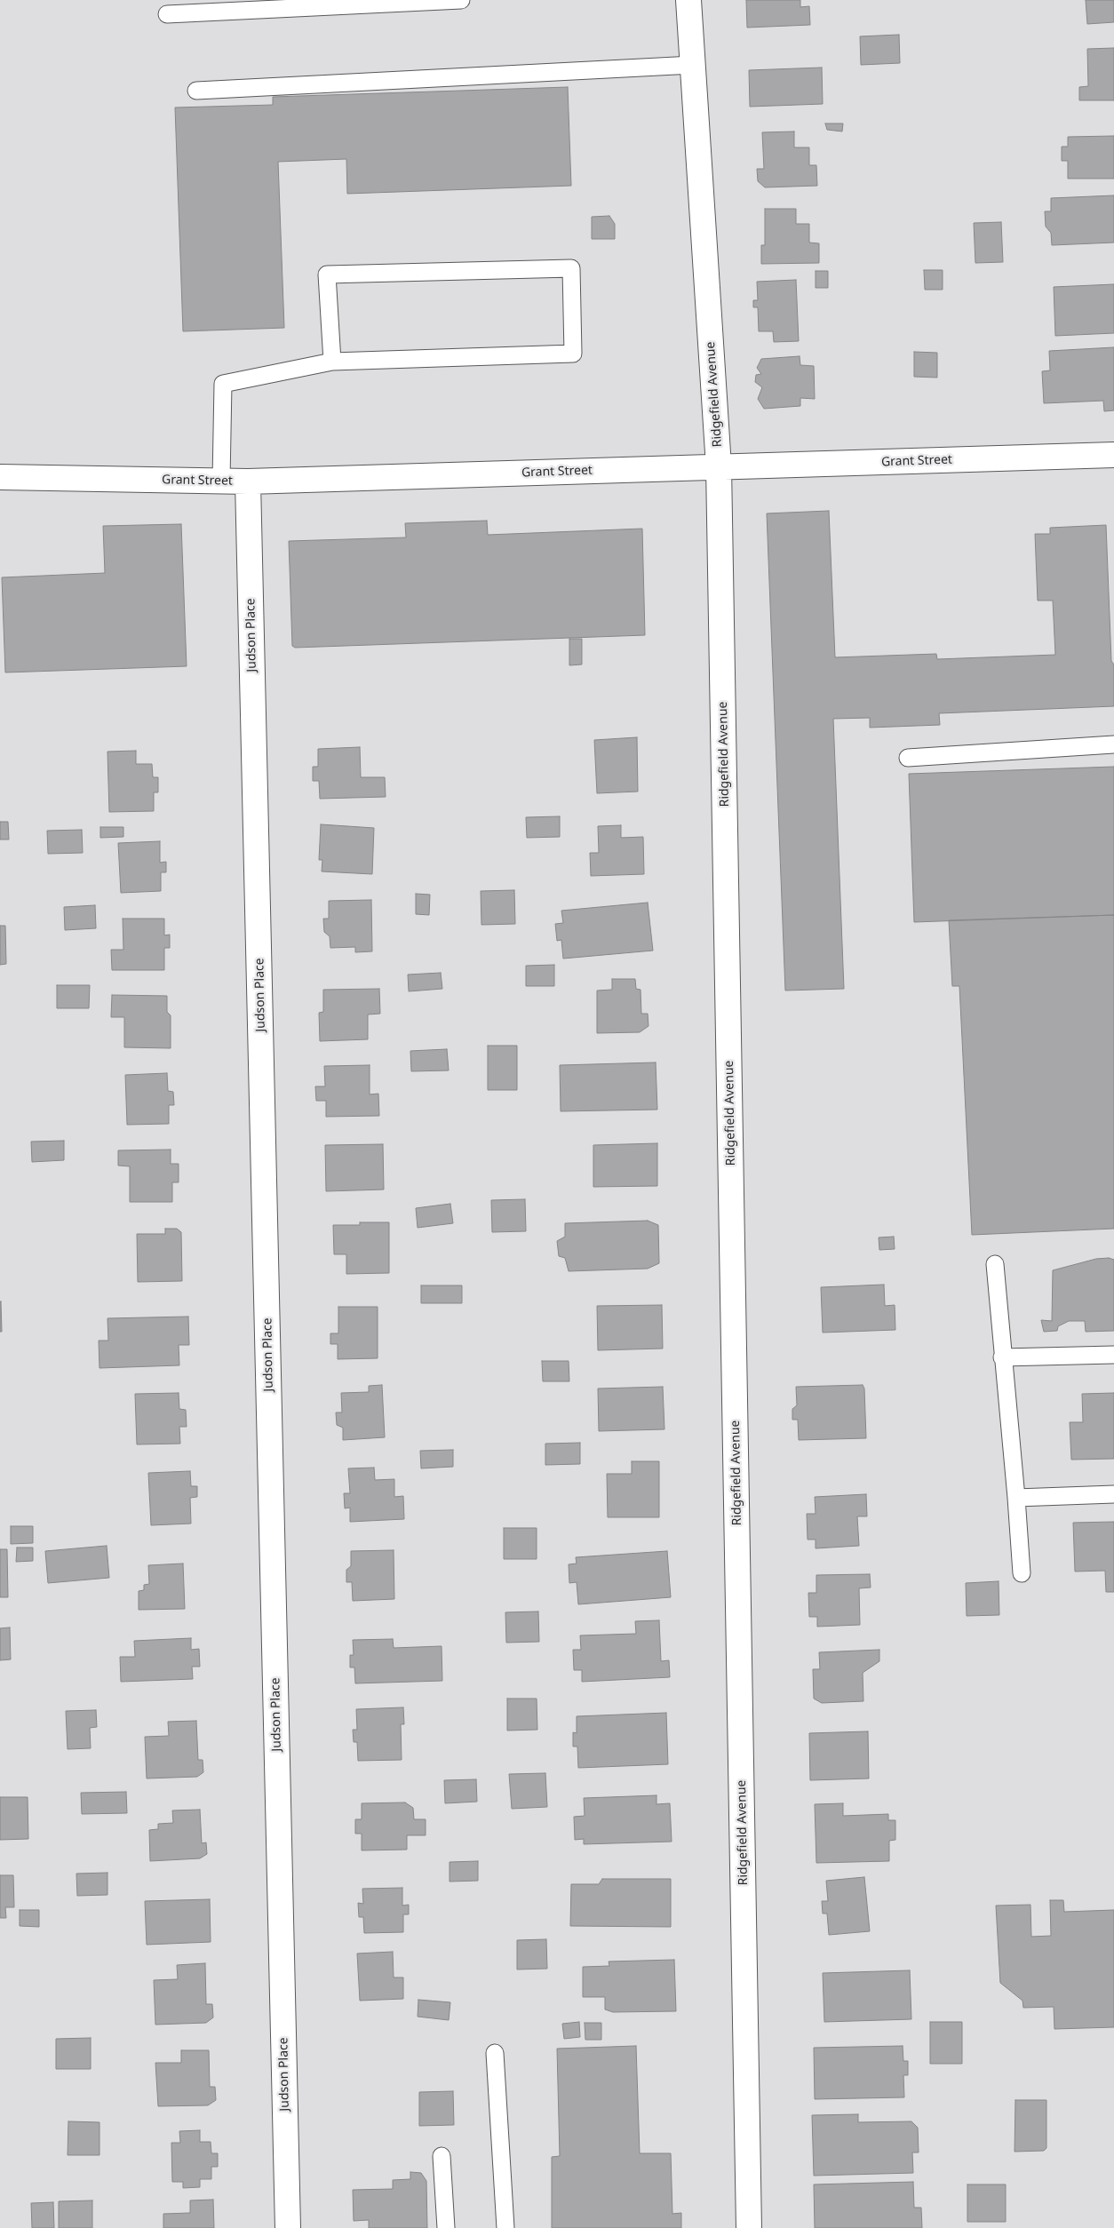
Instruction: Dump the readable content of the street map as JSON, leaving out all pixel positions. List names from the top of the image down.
{
  "streets": {
    "street": ["Ridgefield Avenue", "Grant Street", "Judson Place"]
  },
  "crossings": [
    ["Ridgefield Avenue", "Grant Street"],
    ["Grant Street", "Judson Place"]
  ]
}
